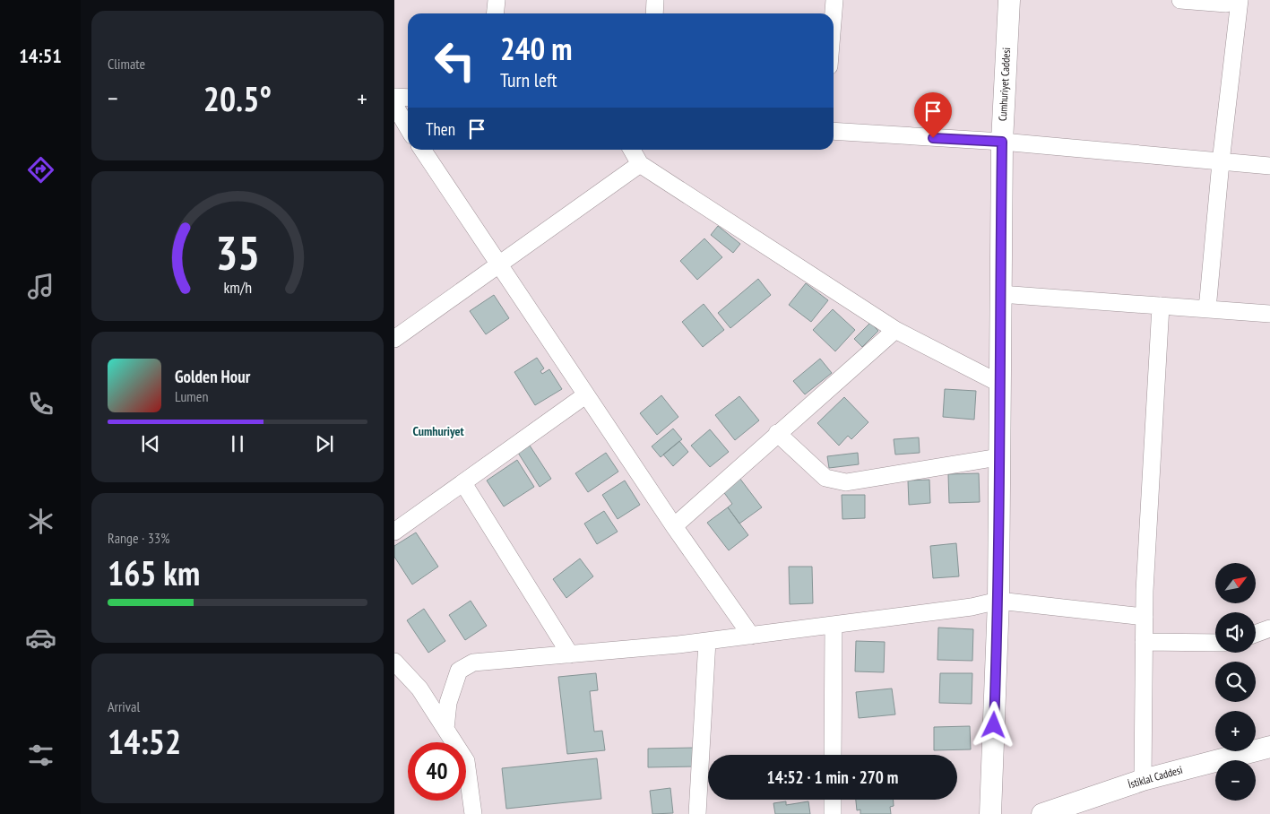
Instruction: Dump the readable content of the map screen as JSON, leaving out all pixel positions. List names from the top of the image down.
{
  "streets": {
    "street": ["Cumhuriyet Caddesi", "İstiklal Caddesi"]
  },
  "districts": ["Cumhuriyet"],
  "north": "top right",
  "page": {
    "tabs": "14:51",
    "tile": [
      "Climate",
      ["Range · 33%", "165 km"],
      ["Arrival", "14:52"]
    ],
    "turn": ["240 m", "Turn left"],
    "heat": ["−", "20.5°", "+"],
    "then": "Then",
    "song": ["Golden Hour", "Lumen"],
    "map_buttons": ["+", "−"],
    "limit": "40",
    "trip": "14:52 · 1 min · 270 m",
    "gauge": ["35", "km/h"]
  }
}
